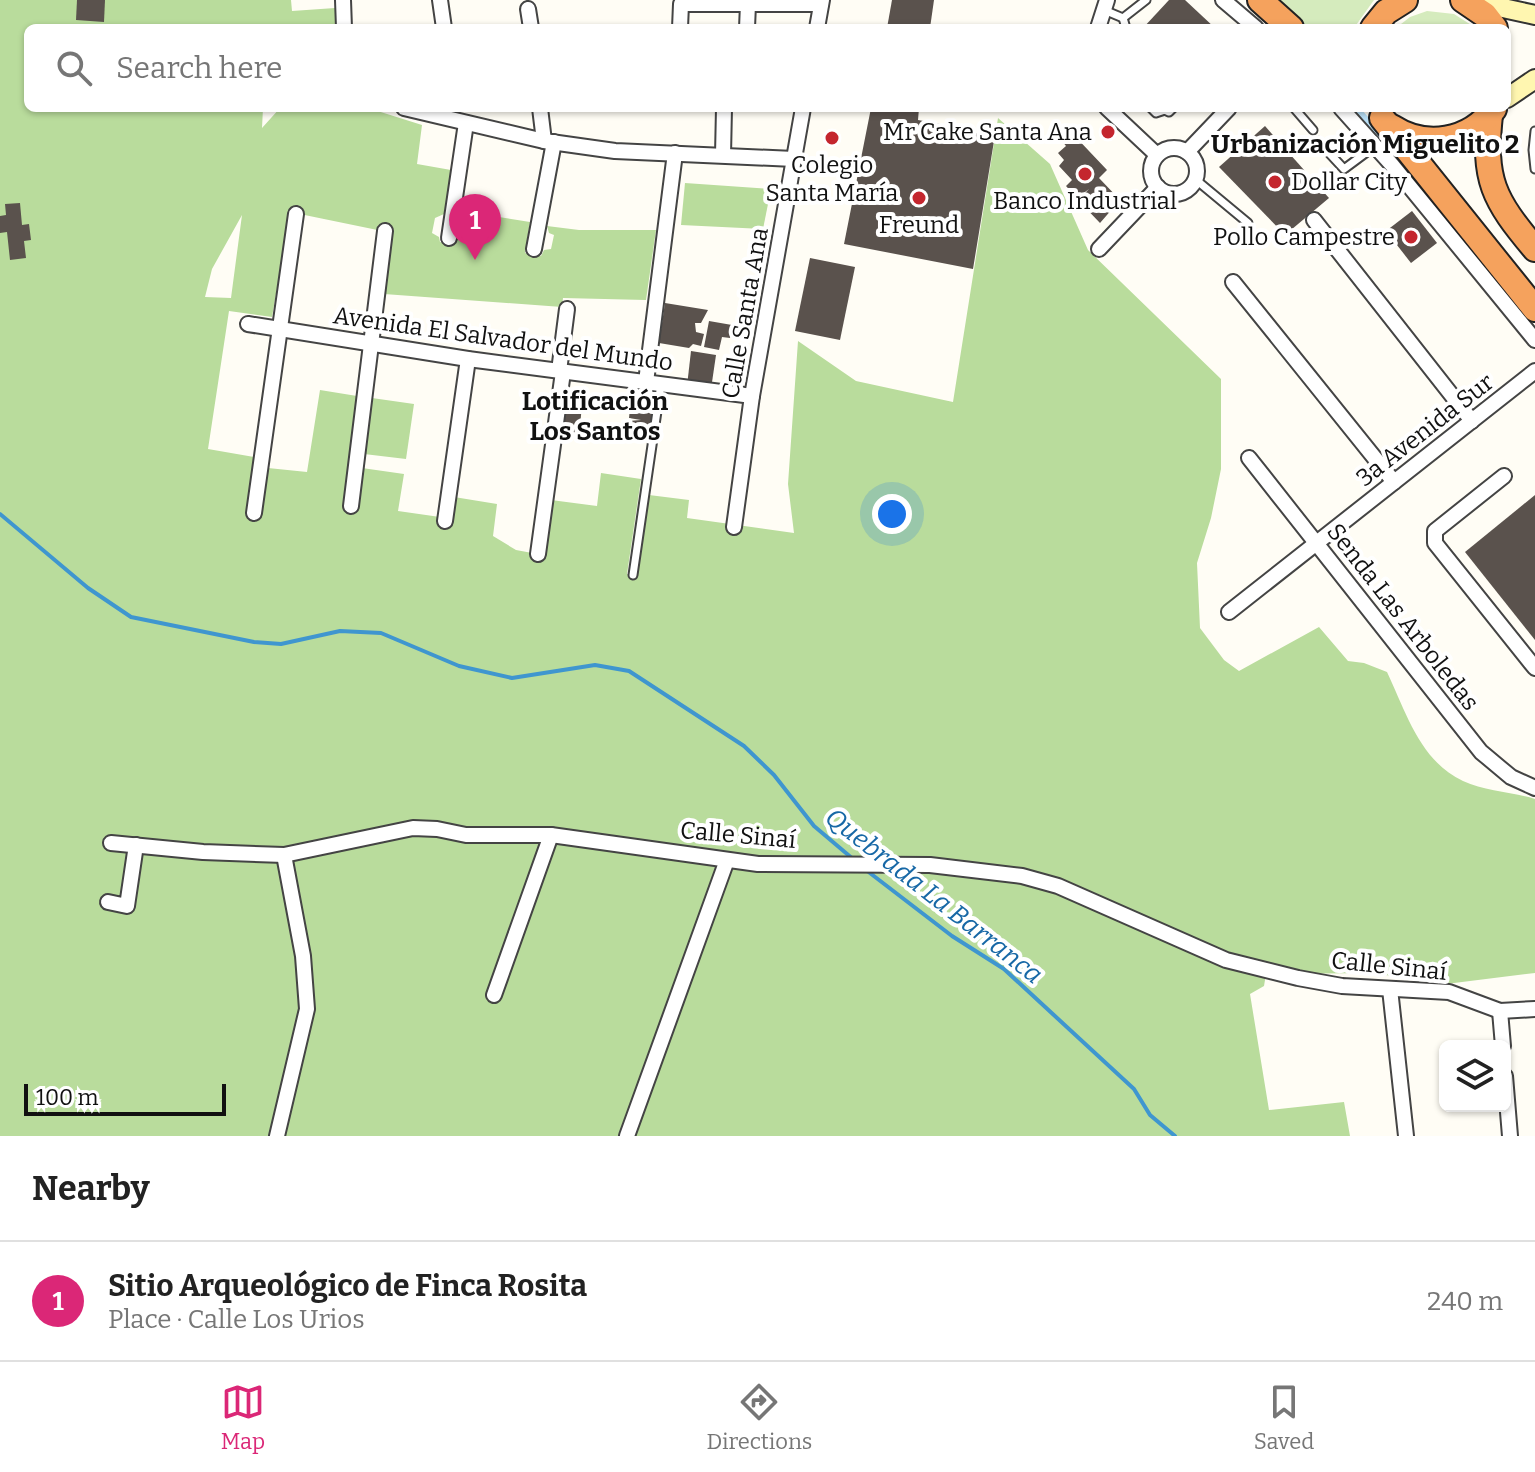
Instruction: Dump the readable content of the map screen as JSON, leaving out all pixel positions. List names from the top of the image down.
{
  "streets": {
    "street": [
      "Calle Santa Ana",
      "Avenida El Salvador del Mundo",
      "3a Avenida Sur",
      "Senda Las Arboledas",
      "Calle Sinaí"
    ]
  },
  "crossings": [
    ["Calle Santa Ana", "Avenida El Salvador del Mundo"],
    ["3a Avenida Sur", "Senda Las Arboledas"]
  ],
  "districts": ["Urbanización Miguelito 2", "Lotificación Los Santos"],
  "water": ["Quebrada La Barranca"],
  "places": [
    "Mr Cake Santa Ana",
    "Colegio Santa María",
    "Banco Industrial",
    "Dollar City",
    "Freund",
    "Pollo Campestre"
  ],
  "scale_bar": "100 m",
  "page": {
    "search": "Search here",
    "pins": "1",
    "scale": "100 m",
    "heading": "Nearby",
    "list": [
      {
        "mark": "1",
        "name": "Sitio Arqueológico de Finca Rosita",
        "note": "Place · Calle Los Urios",
        "value": "240 m"
      }
    ],
    "nav": ["Map", "Directions", "Saved"]
  }
}
